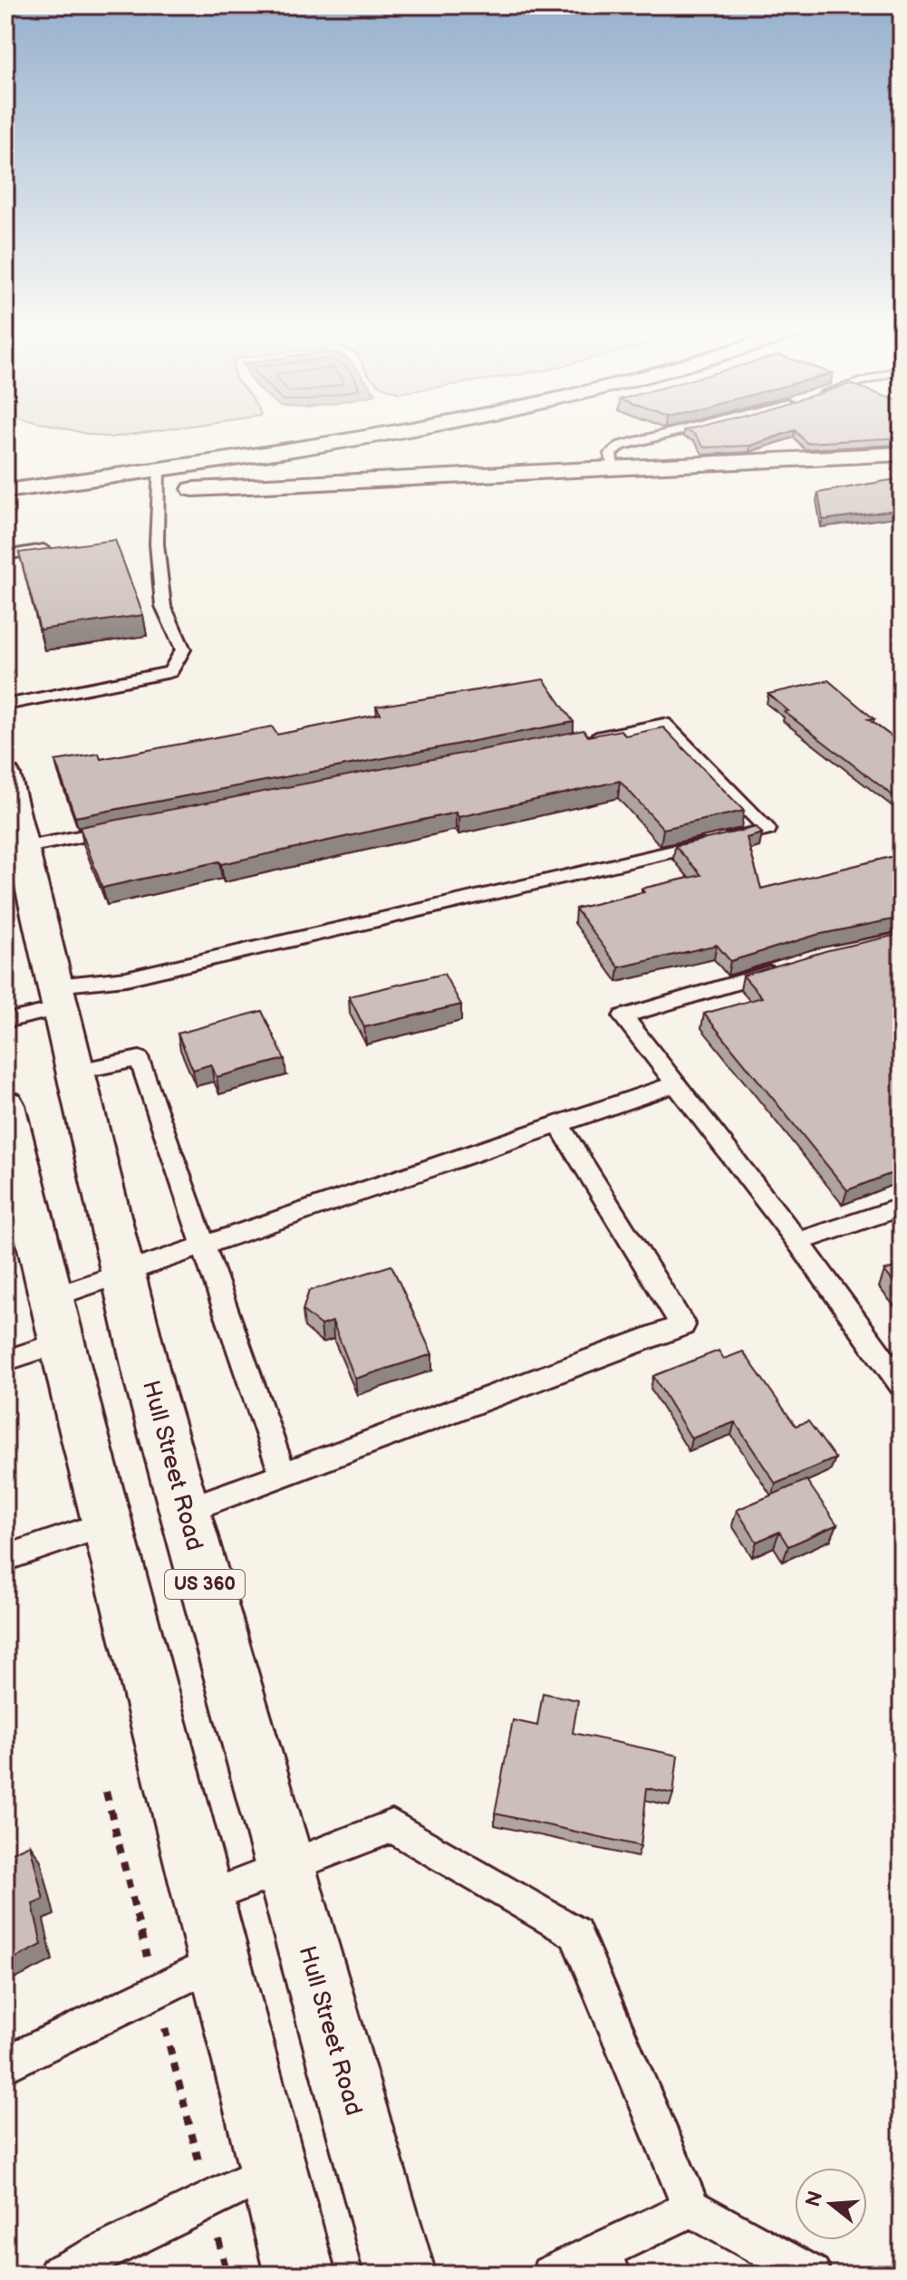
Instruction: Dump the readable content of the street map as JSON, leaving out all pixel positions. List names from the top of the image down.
{
  "streets": {
    "main road": ["Hull Street Road", "US 360"]
  },
  "north": "left"
}
